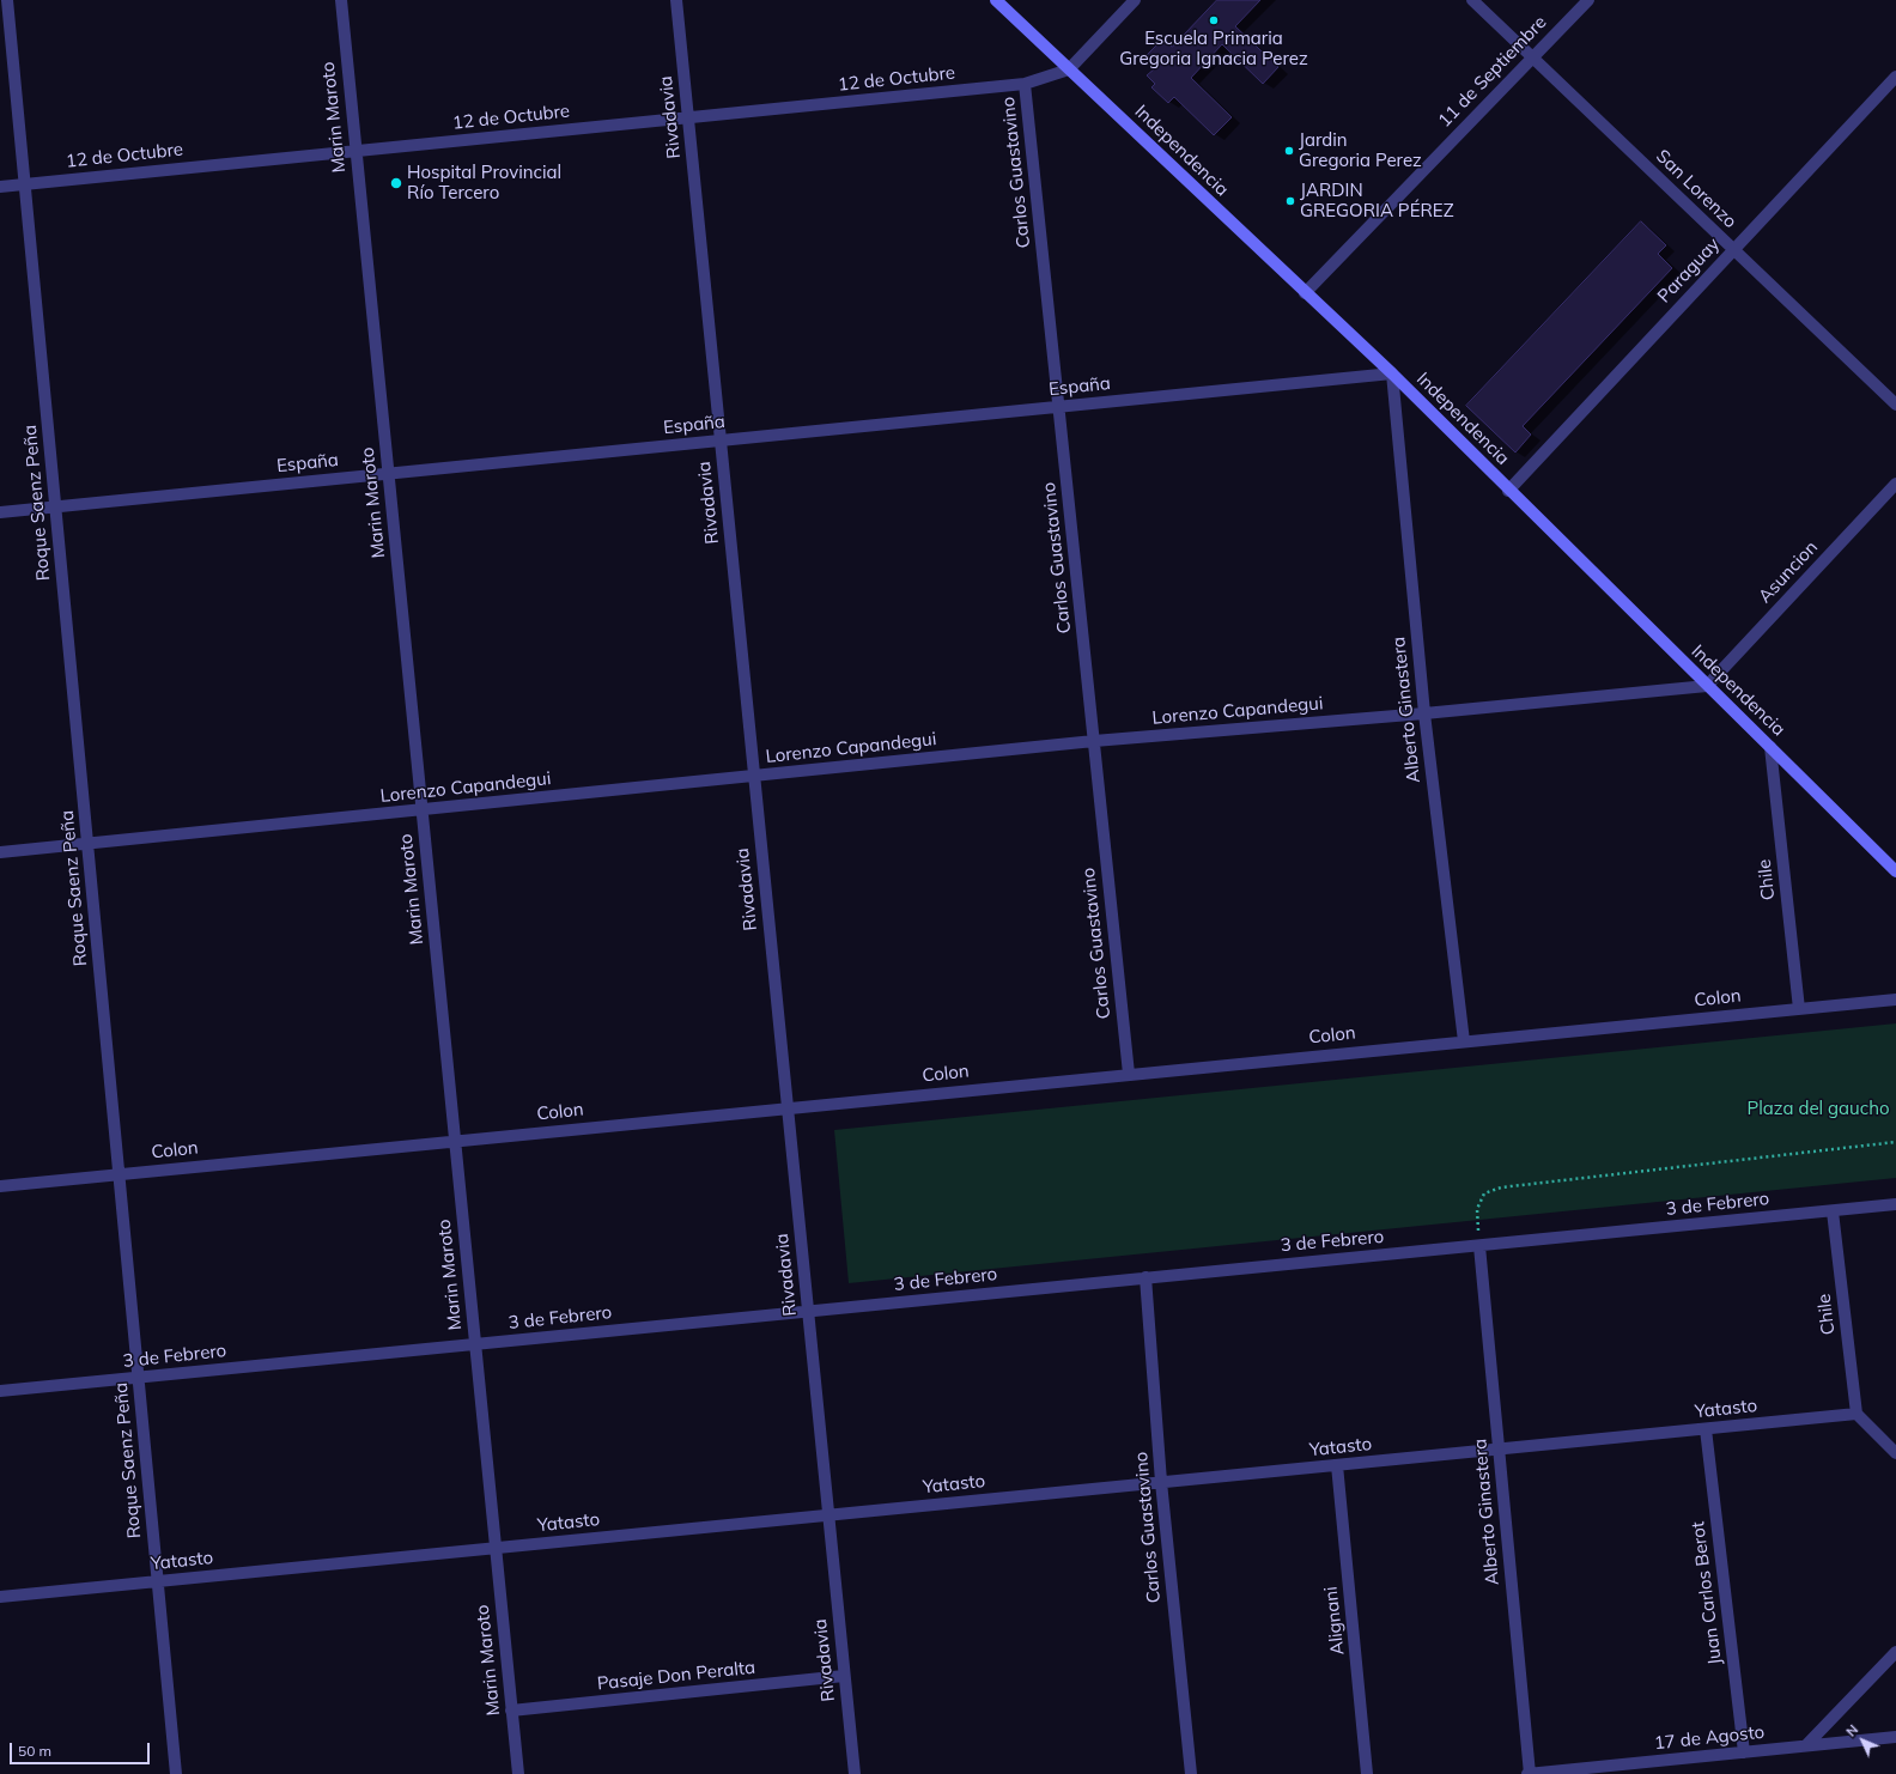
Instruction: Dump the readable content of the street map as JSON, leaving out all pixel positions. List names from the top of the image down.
{
  "streets": {
    "main road": ["Independencia"],
    "street": [
      "11 de Septiembre",
      "12 de Octubre",
      "Marin Maroto",
      "Rivadavia",
      "Carlos Guastavino",
      "San Lorenzo",
      "Paraguay",
      "España",
      "Roque Saenz Peña",
      "Asuncion",
      "Alberto Ginastera",
      "Lorenzo Capandegui",
      "Chile",
      "Colon",
      "3 de Febrero",
      "Yatasto",
      "Juan Carlos Berot",
      "Alignani",
      "Pasaje Don Peralta",
      "17 de Agosto"
    ]
  },
  "crossings": [
    ["11 de Septiembre", "Independencia"],
    ["11 de Septiembre", "San Lorenzo"],
    ["12 de Octubre", "Marin Maroto"],
    ["12 de Octubre", "Rivadavia"],
    ["12 de Octubre", "Carlos Guastavino"],
    ["12 de Octubre", "Roque Saenz Peña"],
    ["Marin Maroto", "España"],
    ["Marin Maroto", "Lorenzo Capandegui"],
    ["Marin Maroto", "Colon"],
    ["Marin Maroto", "3 de Febrero"],
    ["Marin Maroto", "Yatasto"],
    ["Marin Maroto", "Pasaje Don Peralta"],
    ["Rivadavia", "España"],
    ["Rivadavia", "Lorenzo Capandegui"],
    ["Rivadavia", "Colon"],
    ["Rivadavia", "3 de Febrero"],
    ["Rivadavia", "Yatasto"],
    ["Rivadavia", "Pasaje Don Peralta"],
    ["Independencia", "Carlos Guastavino"],
    ["Independencia", "Paraguay"],
    ["Independencia", "España"],
    ["Independencia", "Asuncion"],
    ["Independencia", "Alberto Ginastera"],
    ["Independencia", "Lorenzo Capandegui"],
    ["Independencia", "Chile"],
    ["Carlos Guastavino", "España"],
    ["Carlos Guastavino", "Lorenzo Capandegui"],
    ["Carlos Guastavino", "Colon"],
    ["Carlos Guastavino", "3 de Febrero"],
    ["Carlos Guastavino", "Yatasto"],
    ["San Lorenzo", "Paraguay"],
    ["España", "Roque Saenz Peña"],
    ["España", "Alberto Ginastera"],
    ["Roque Saenz Peña", "Lorenzo Capandegui"],
    ["Roque Saenz Peña", "Colon"],
    ["Roque Saenz Peña", "3 de Febrero"],
    ["Roque Saenz Peña", "Yatasto"],
    ["Asuncion", "Lorenzo Capandegui"],
    ["Alberto Ginastera", "Lorenzo Capandegui"],
    ["Alberto Ginastera", "Colon"],
    ["Alberto Ginastera", "3 de Febrero"],
    ["Alberto Ginastera", "Yatasto"],
    ["Alberto Ginastera", "17 de Agosto"],
    ["Chile", "Colon"],
    ["Chile", "3 de Febrero"],
    ["Chile", "Yatasto"],
    ["Yatasto", "Juan Carlos Berot"],
    ["Yatasto", "Alignani"],
    ["Juan Carlos Berot", "17 de Agosto"]
  ],
  "parks": ["Plaza del gaucho"],
  "places": [
    "Escuela Primaria Gregoria Ignacia Perez",
    "Jardin Gregoria Perez",
    "Hospital Provincial Río Tercero",
    "JARDIN GREGORIA PÉREZ"
  ],
  "scale_bar": "50 m",
  "north": "top left"
}
